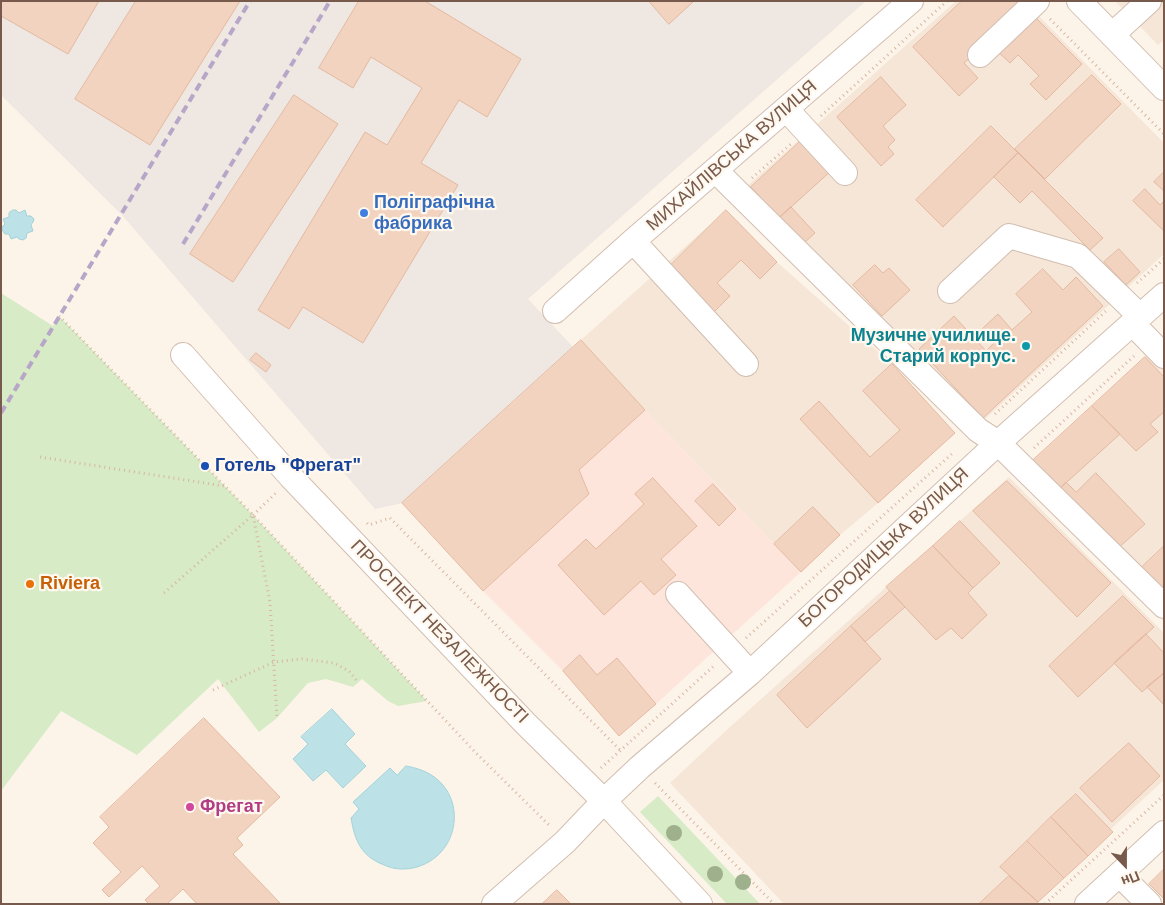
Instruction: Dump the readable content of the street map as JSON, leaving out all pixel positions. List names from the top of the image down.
{
  "streets": {
    "street": ["МИХАЙЛІВСЬКА ВУЛИЦЯ", "БОГОРОДИЦЬКА ВУЛИЦЯ", "ПРОСПЕКТ НЕЗАЛЕЖНОСТІ"]
  },
  "crossings": [
    ["БОГОРОДИЦЬКА ВУЛИЦЯ", "ПРОСПЕКТ НЕЗАЛЕЖНОСТІ"]
  ],
  "places": [
    "Поліграфічна фабрика",
    "Музичне училище. Старий корпус.",
    "Готель \"Фрегат\"",
    "Riviera",
    "Фрегат"
  ],
  "north": "bottom"
}
